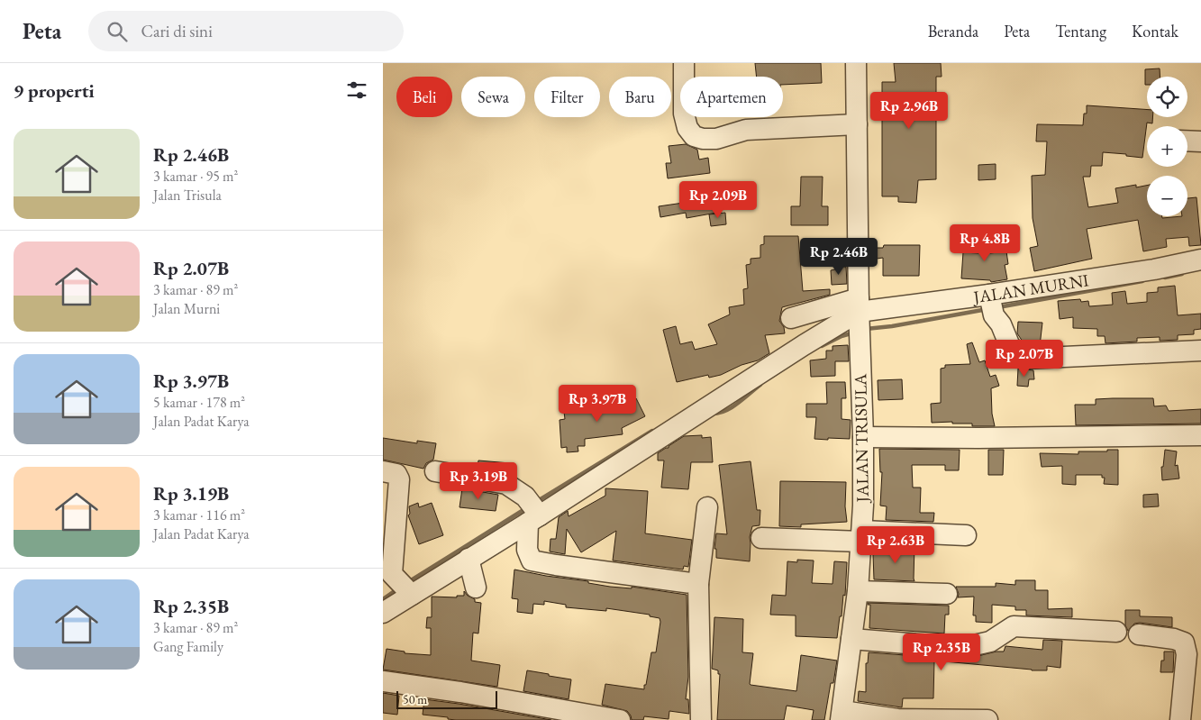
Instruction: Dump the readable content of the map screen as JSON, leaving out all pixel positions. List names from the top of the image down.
{
  "streets": {
    "street": ["JALAN MURNI", "JALAN TRISULA"]
  },
  "crossings": [
    ["JALAN MURNI", "JALAN TRISULA"]
  ],
  "scale_bar": "50 m",
  "page": {
    "header": "Peta",
    "search": "Cari di sini",
    "nav": [
      "Beranda",
      "Peta",
      "Tentang",
      "Kontak"
    ],
    "heading": "9 properti",
    "map_buttons": ["+", "−"],
    "chip": [
      "Beli",
      "Sewa",
      "Filter",
      "Baru",
      "Apartemen"
    ],
    "price": [
      "Rp 2.96B",
      "Rp 2.09B",
      "Rp 4.8B",
      "Rp 2.46B",
      "Rp 2.07B",
      "Rp 3.97B",
      "Rp 3.19B",
      "Rp 2.63B",
      "Rp 2.35B"
    ],
    "list": [
      {
        "name": "Rp 2.46B",
        "note": "3 kamar · 95 m² · Jalan Trisula"
      },
      {
        "name": "Rp 2.07B",
        "note": "3 kamar · 89 m² · Jalan Murni"
      },
      {
        "name": "Rp 3.97B",
        "note": "5 kamar · 178 m² · Jalan Padat Karya"
      },
      {
        "name": "Rp 3.19B",
        "note": "3 kamar · 116 m² · Jalan Padat Karya"
      },
      {
        "name": "Rp 2.35B",
        "note": "3 kamar · 89 m² · Gang Family"
      }
    ],
    "scale": "50 m"
  }
}
